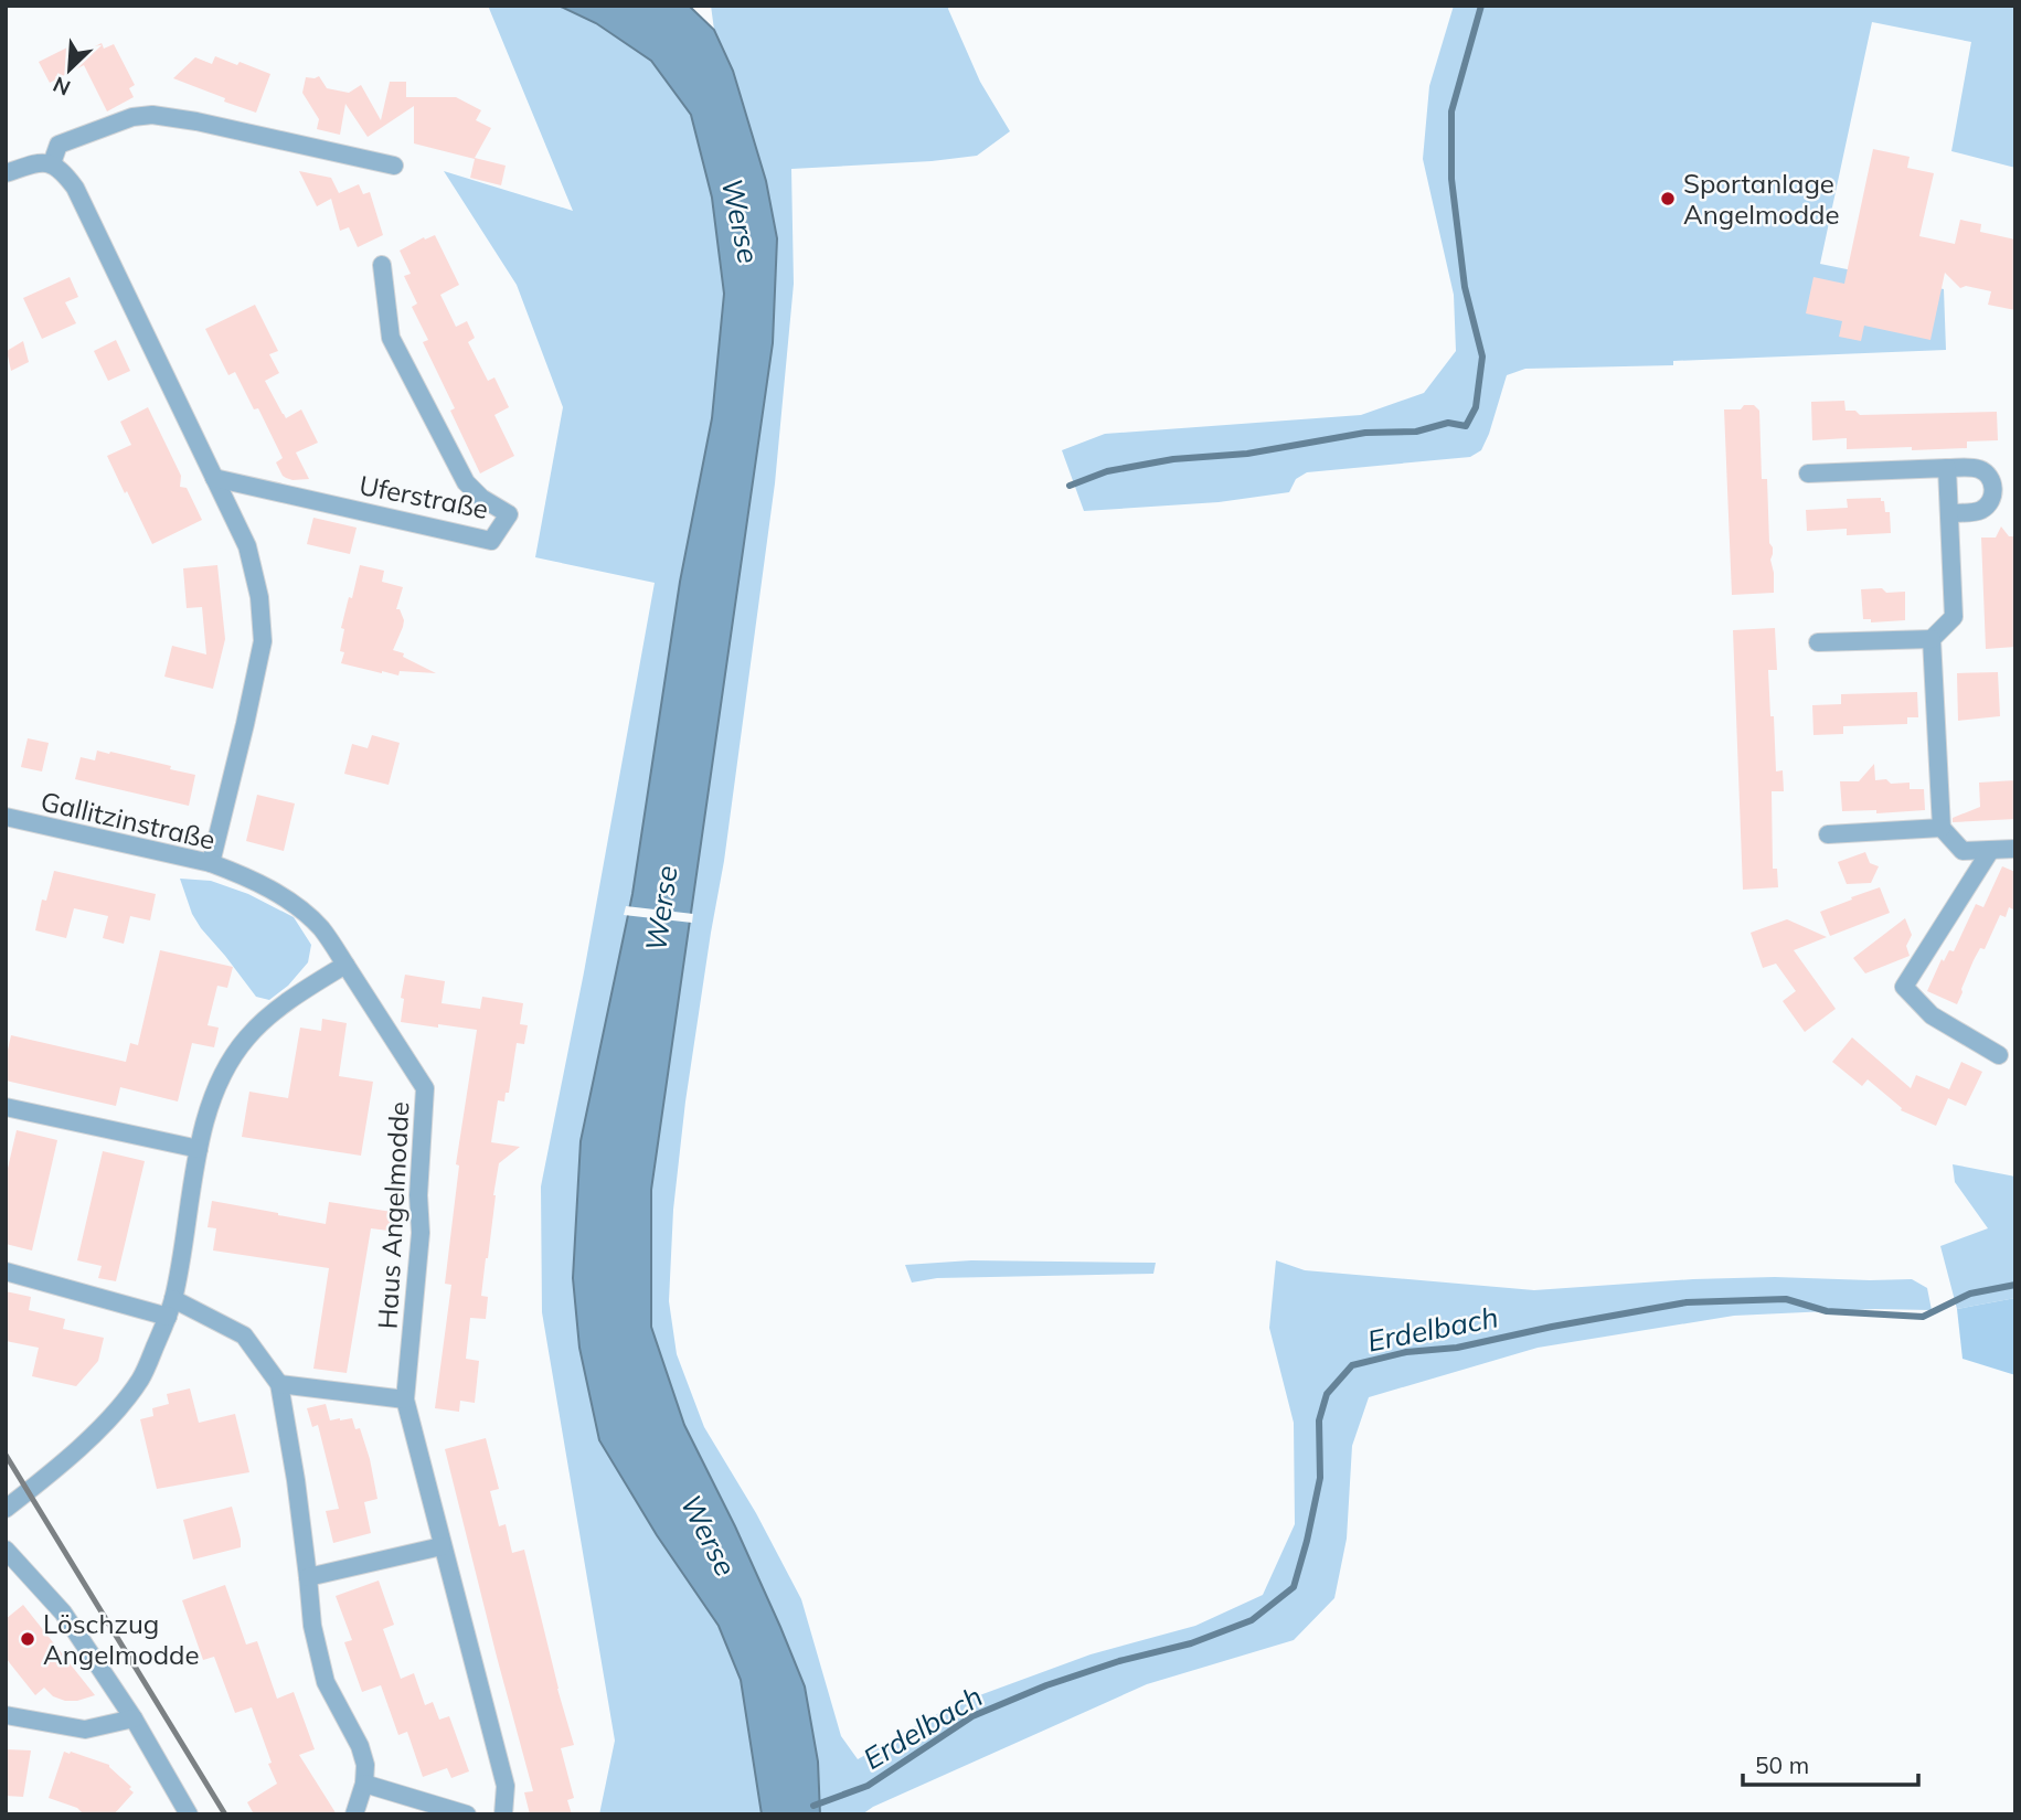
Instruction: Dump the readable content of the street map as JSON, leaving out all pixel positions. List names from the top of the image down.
{
  "streets": {
    "street": ["Uferstraße", "Gallitzinstraße", "Haus Angelmodde"]
  },
  "crossings": [
    ["Gallitzinstraße", "Haus Angelmodde"]
  ],
  "water": ["Werse", "Erdelbach"],
  "places": ["Sportanlage Angelmodde", "Löschzug Angelmodde"],
  "scale_bar": "50 m",
  "north": "bottom left"
}
